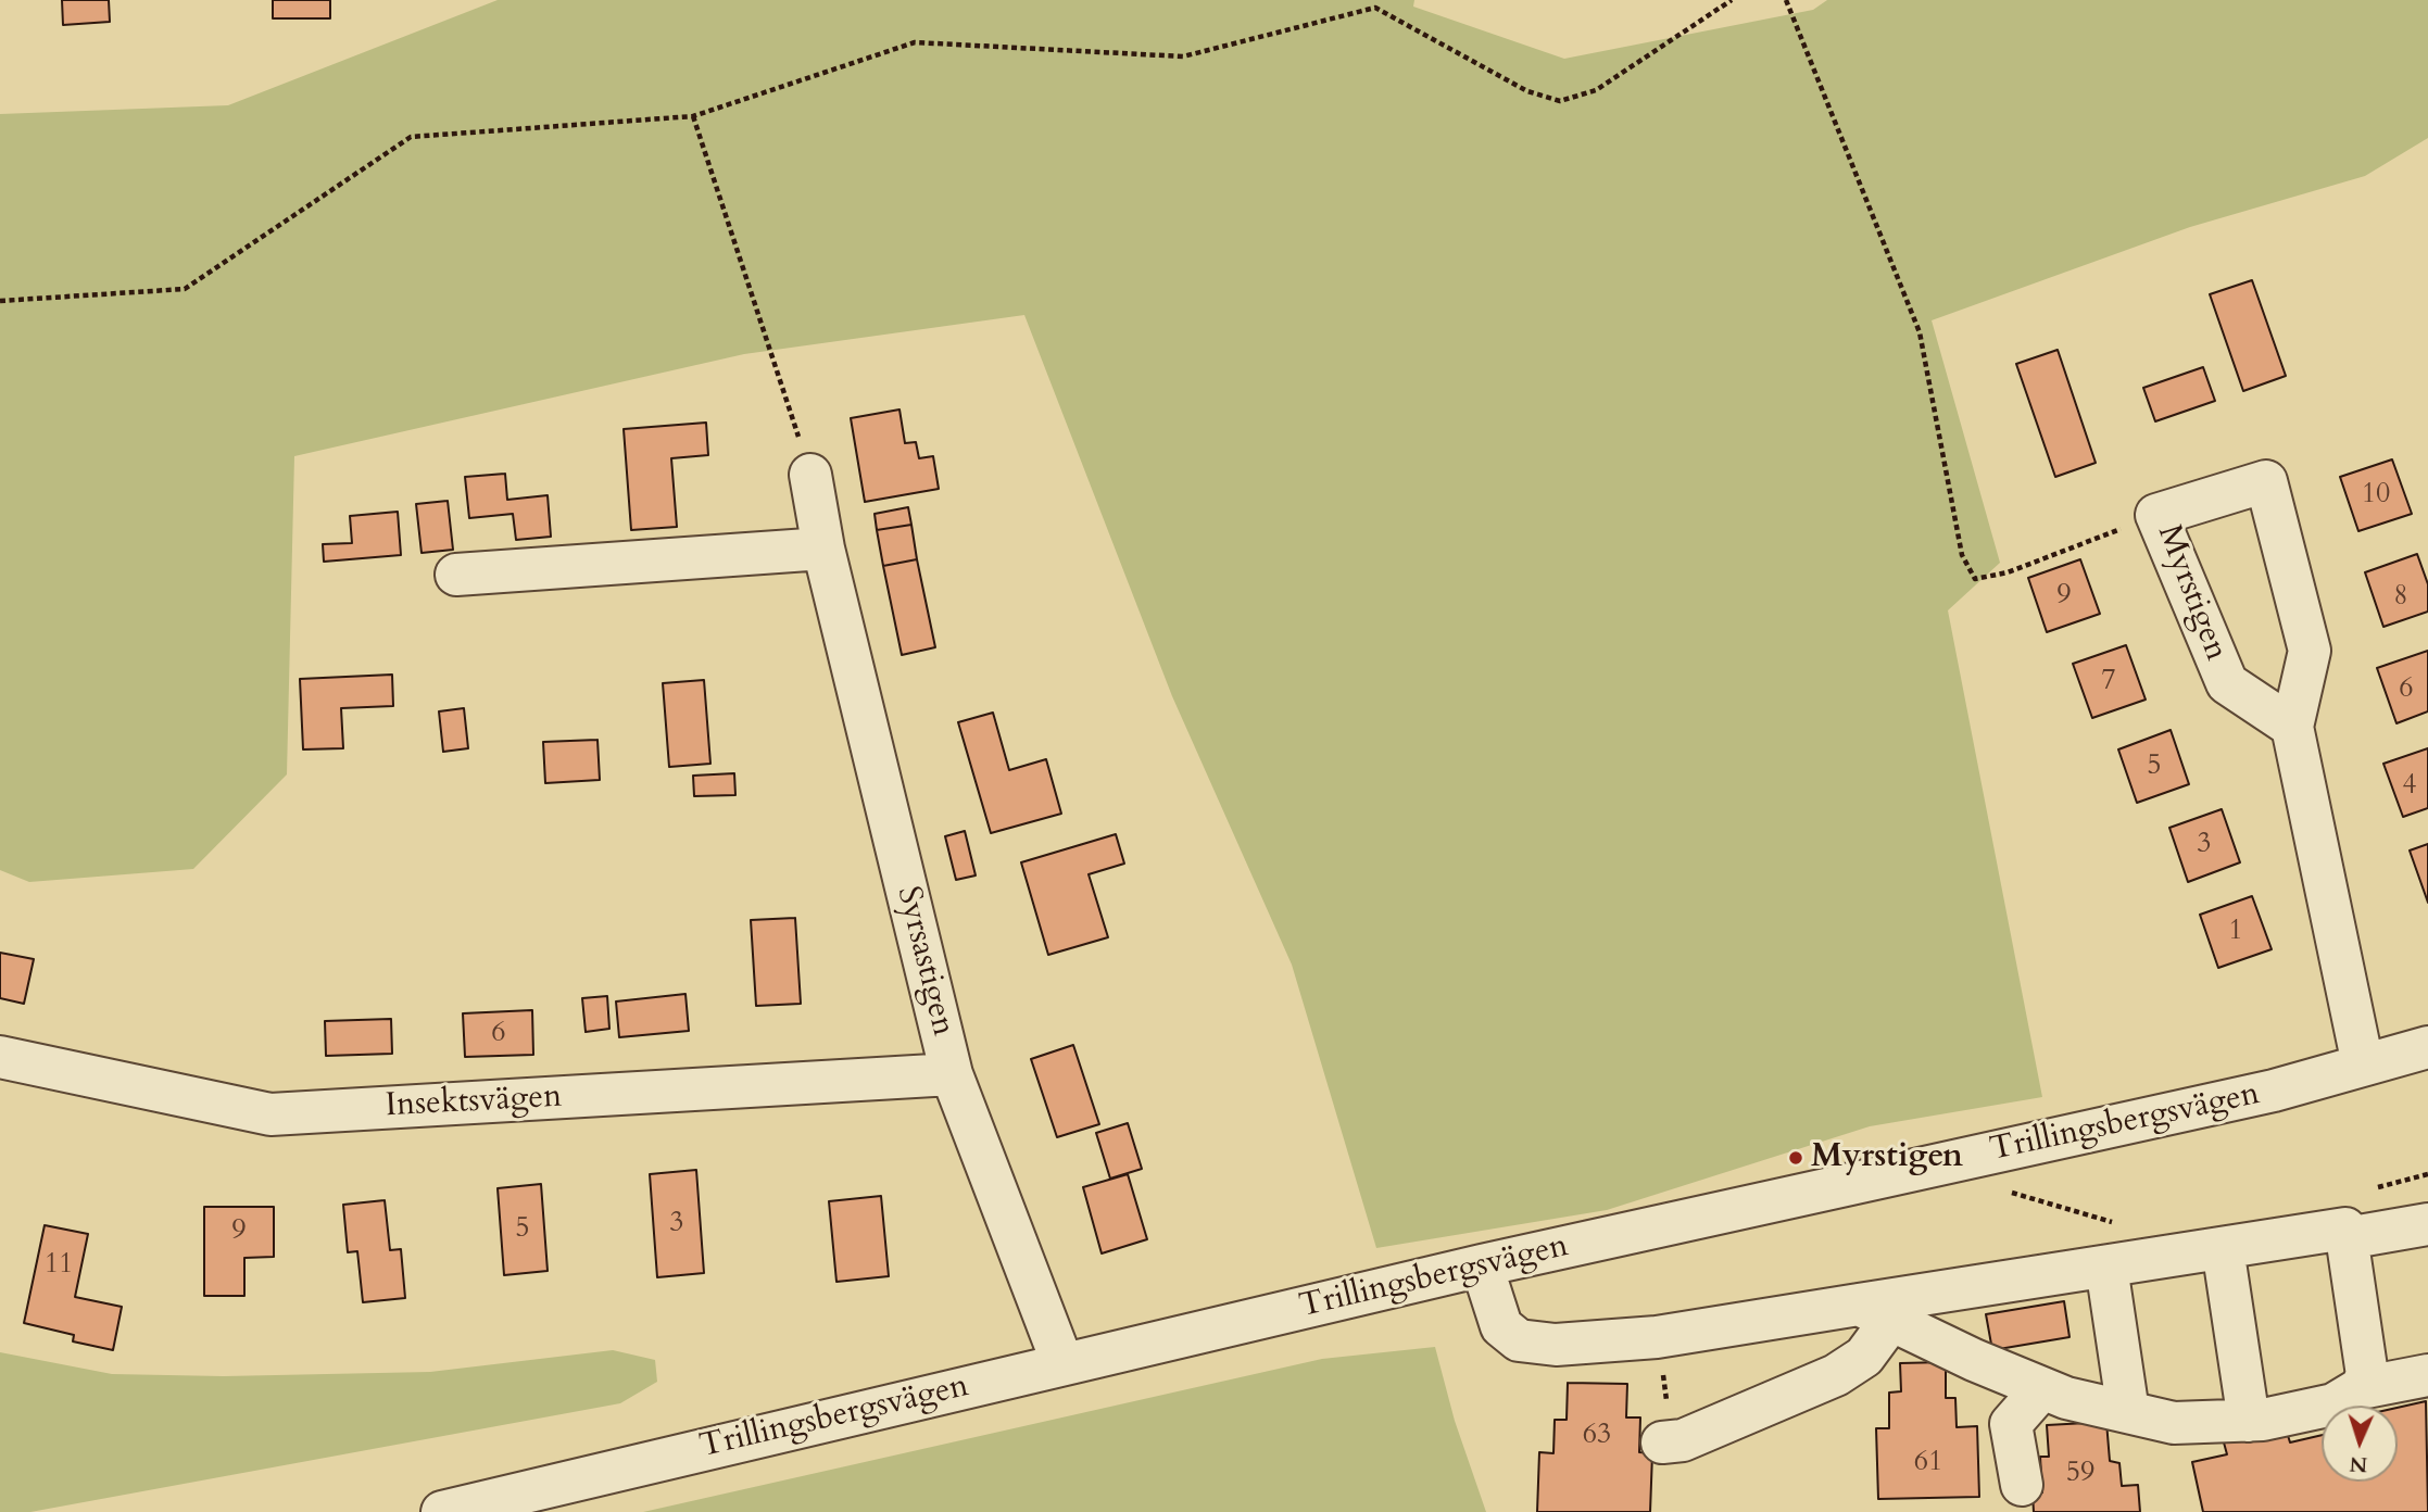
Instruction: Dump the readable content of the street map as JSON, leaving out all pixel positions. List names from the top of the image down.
{
  "streets": {
    "street": [
      "Myrstigen",
      "Syrsastigen",
      "Insektsvägen",
      "Trillingsbergsvägen"
    ]
  },
  "crossings": [
    ["Myrstigen", "Trillingsbergsvägen"],
    ["Syrsastigen", "Insektsvägen"],
    ["Syrsastigen", "Trillingsbergsvägen"]
  ],
  "places": ["Myrstigen"],
  "house_numbers": [
    "10",
    "9",
    "8",
    "7",
    "6",
    "5",
    "4",
    "3",
    "1",
    "6",
    "3",
    "5",
    "9",
    "11",
    "63",
    "61",
    "59"
  ],
  "north": "bottom"
}
